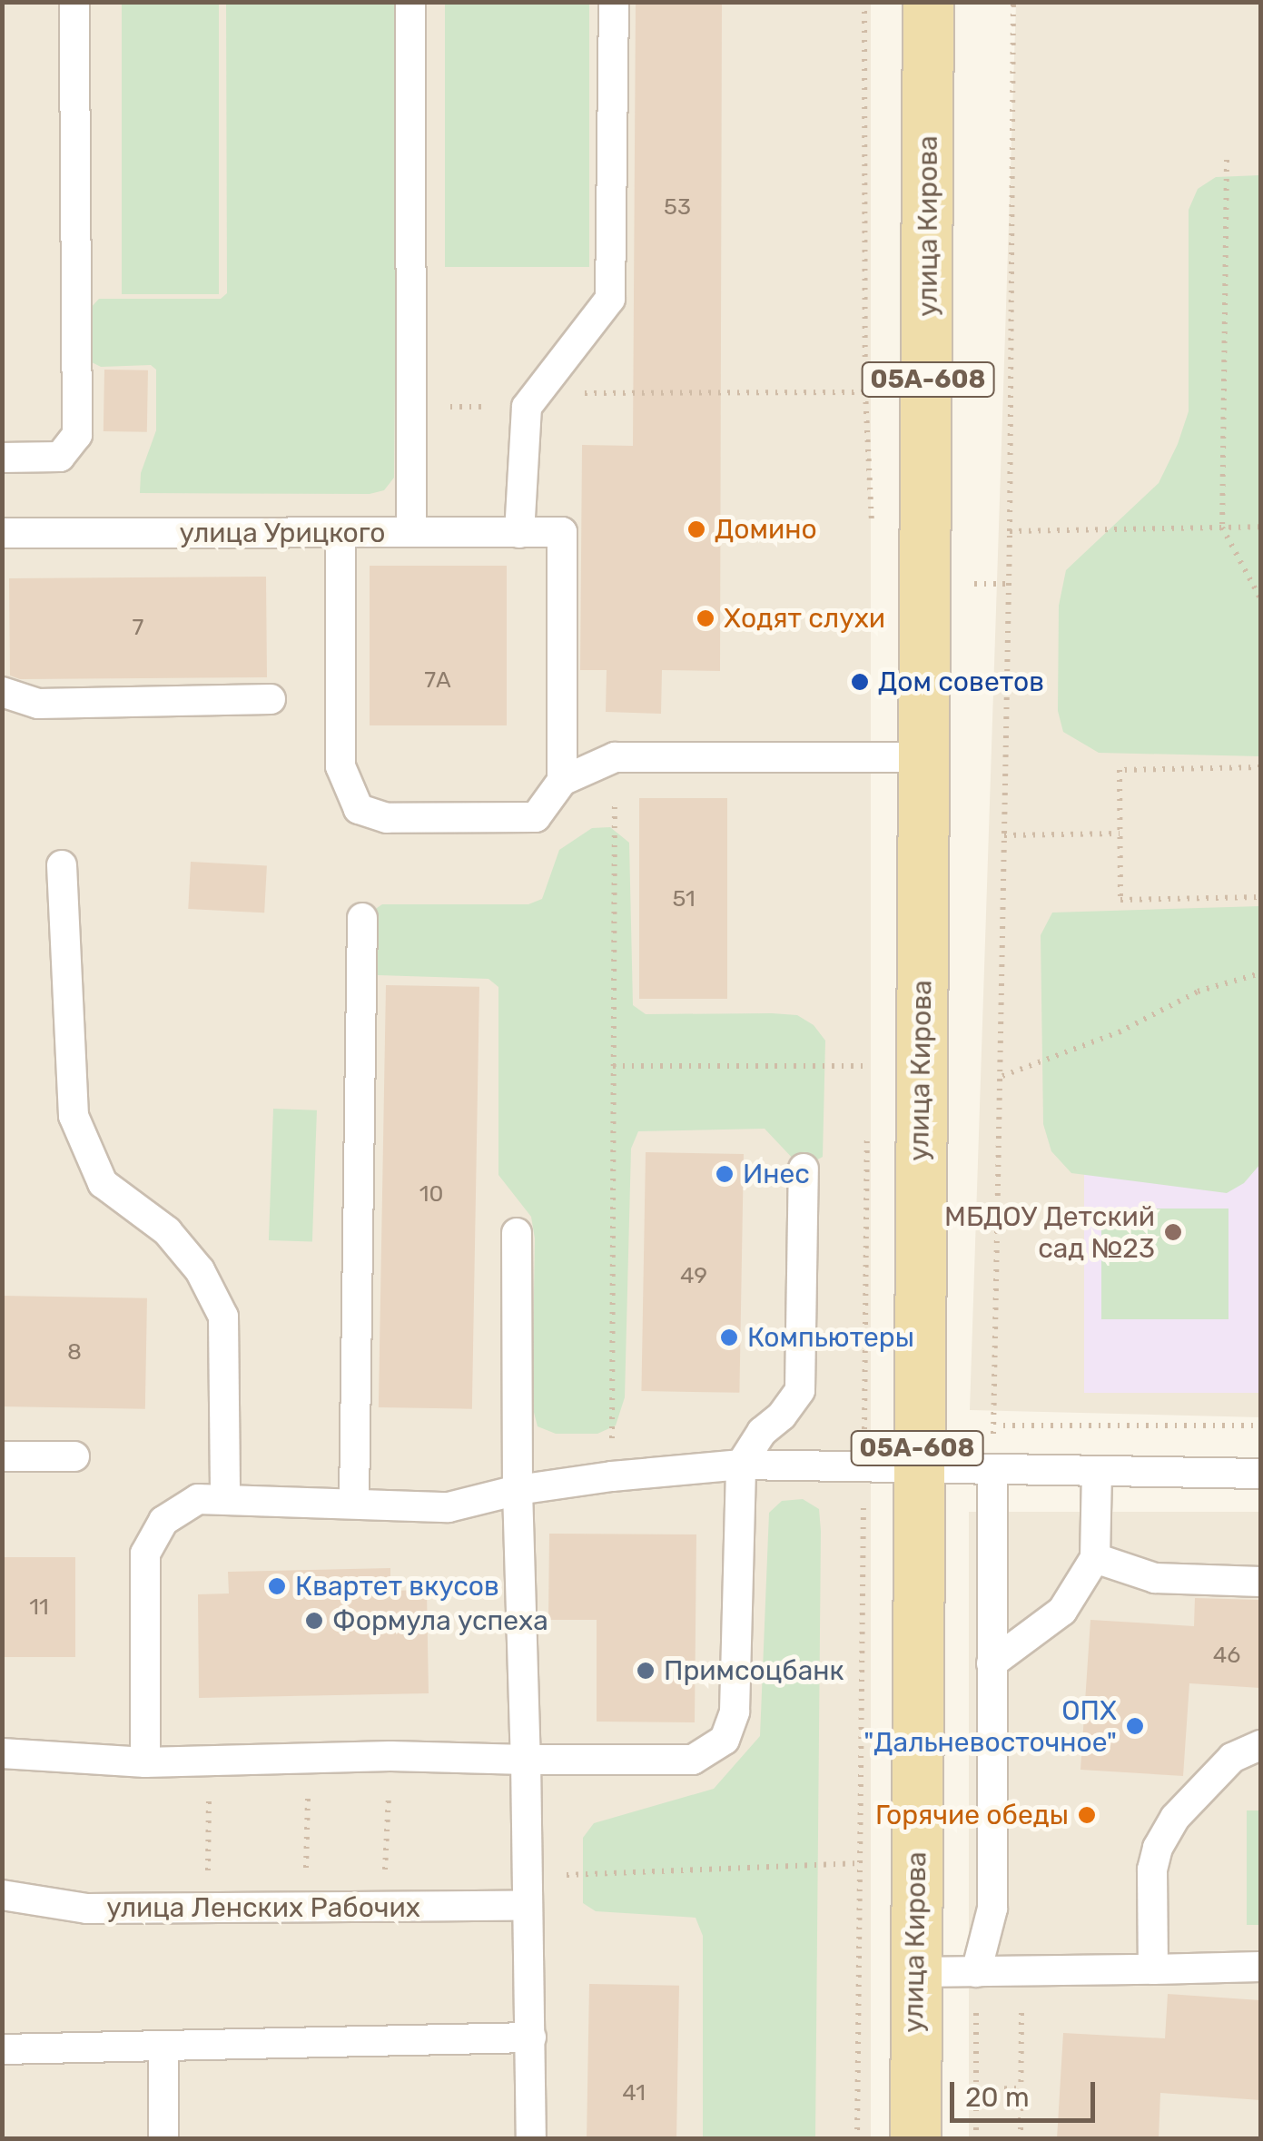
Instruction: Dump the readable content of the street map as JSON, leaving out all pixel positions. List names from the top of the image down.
{
  "streets": {
    "main road": ["улица Кирова", "05А-608"],
    "lane": ["улица Урицкого", "улица Ленских Рабочих"]
  },
  "places": [
    "Домино",
    "Ходят слухи",
    "Дом советов",
    "Инес",
    "МБДОУ Детский сад №23",
    "Компьютеры",
    "Квартет вкусов",
    "Формула успеха",
    "Примсоцбанк",
    "ОПХ \"Дальневосточное\"",
    "Горячие обеды"
  ],
  "house_numbers": [
    "53",
    "7",
    "7А",
    "51",
    "10",
    "49",
    "8",
    "11",
    "46",
    "41"
  ],
  "scale_bar": "20 m"
}
